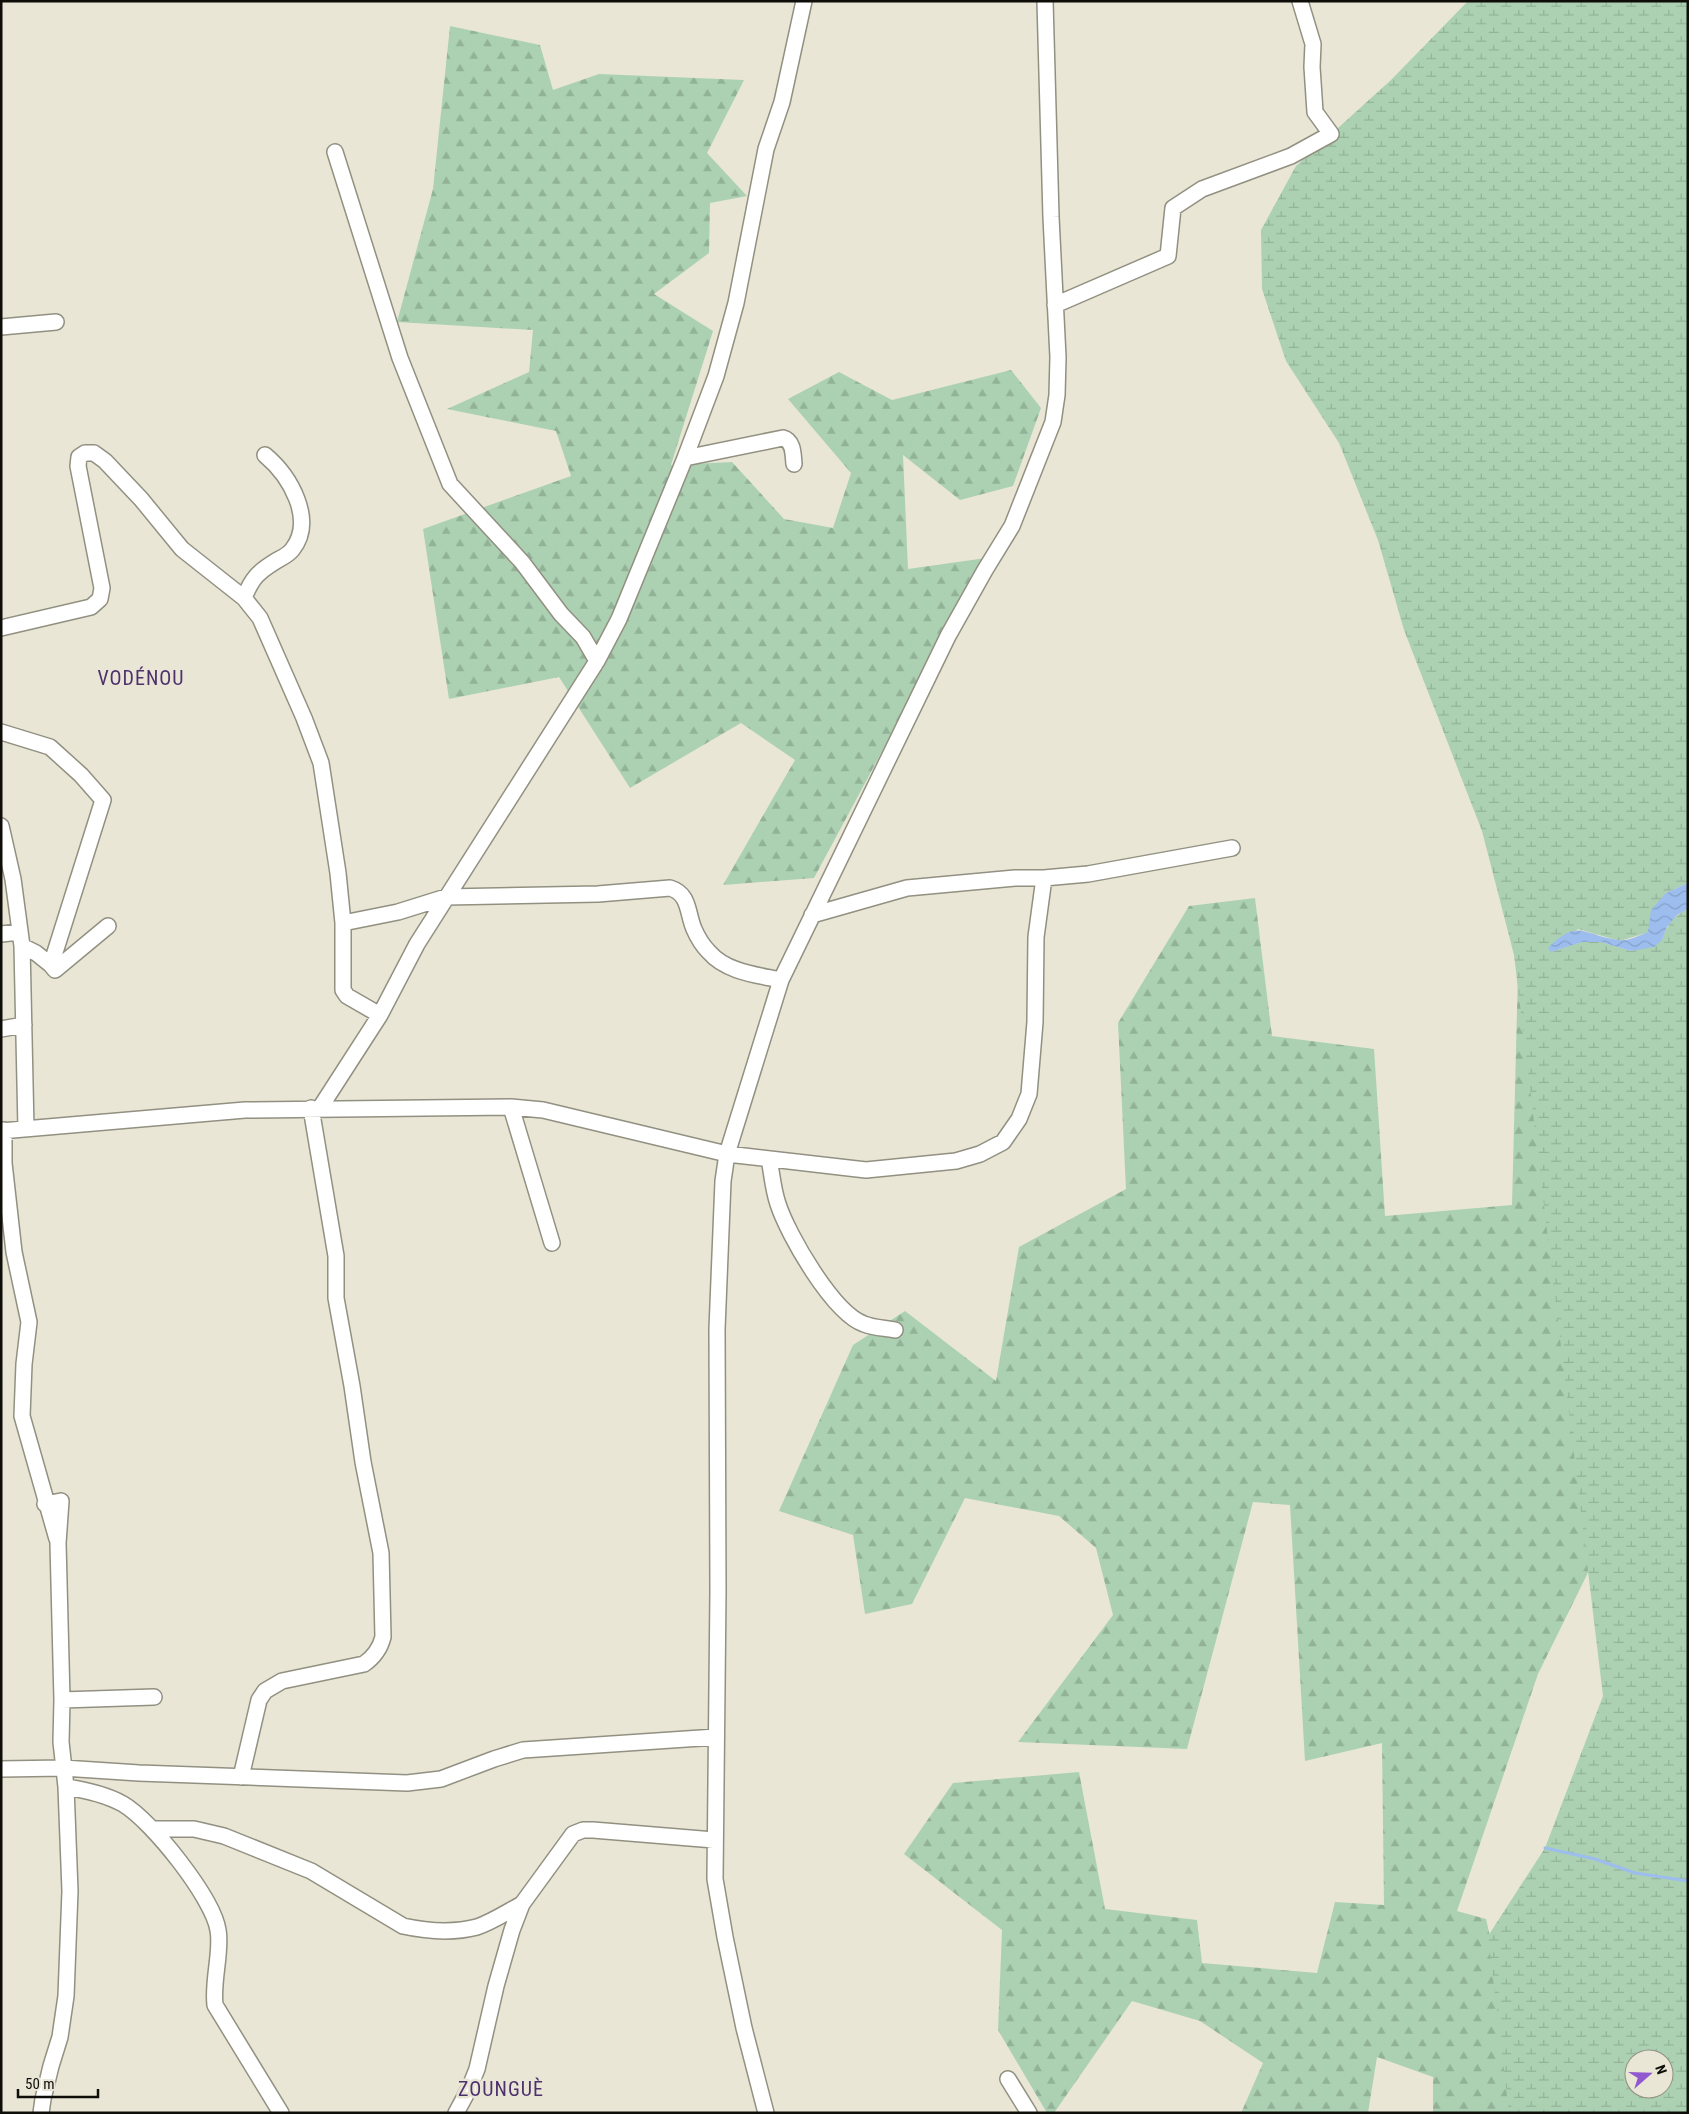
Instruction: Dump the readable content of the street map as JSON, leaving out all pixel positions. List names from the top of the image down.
{
  "districts": ["VODÉNOU", "ZOUNGUÈ"],
  "scale_bar": "50 m",
  "north": "right"
}
